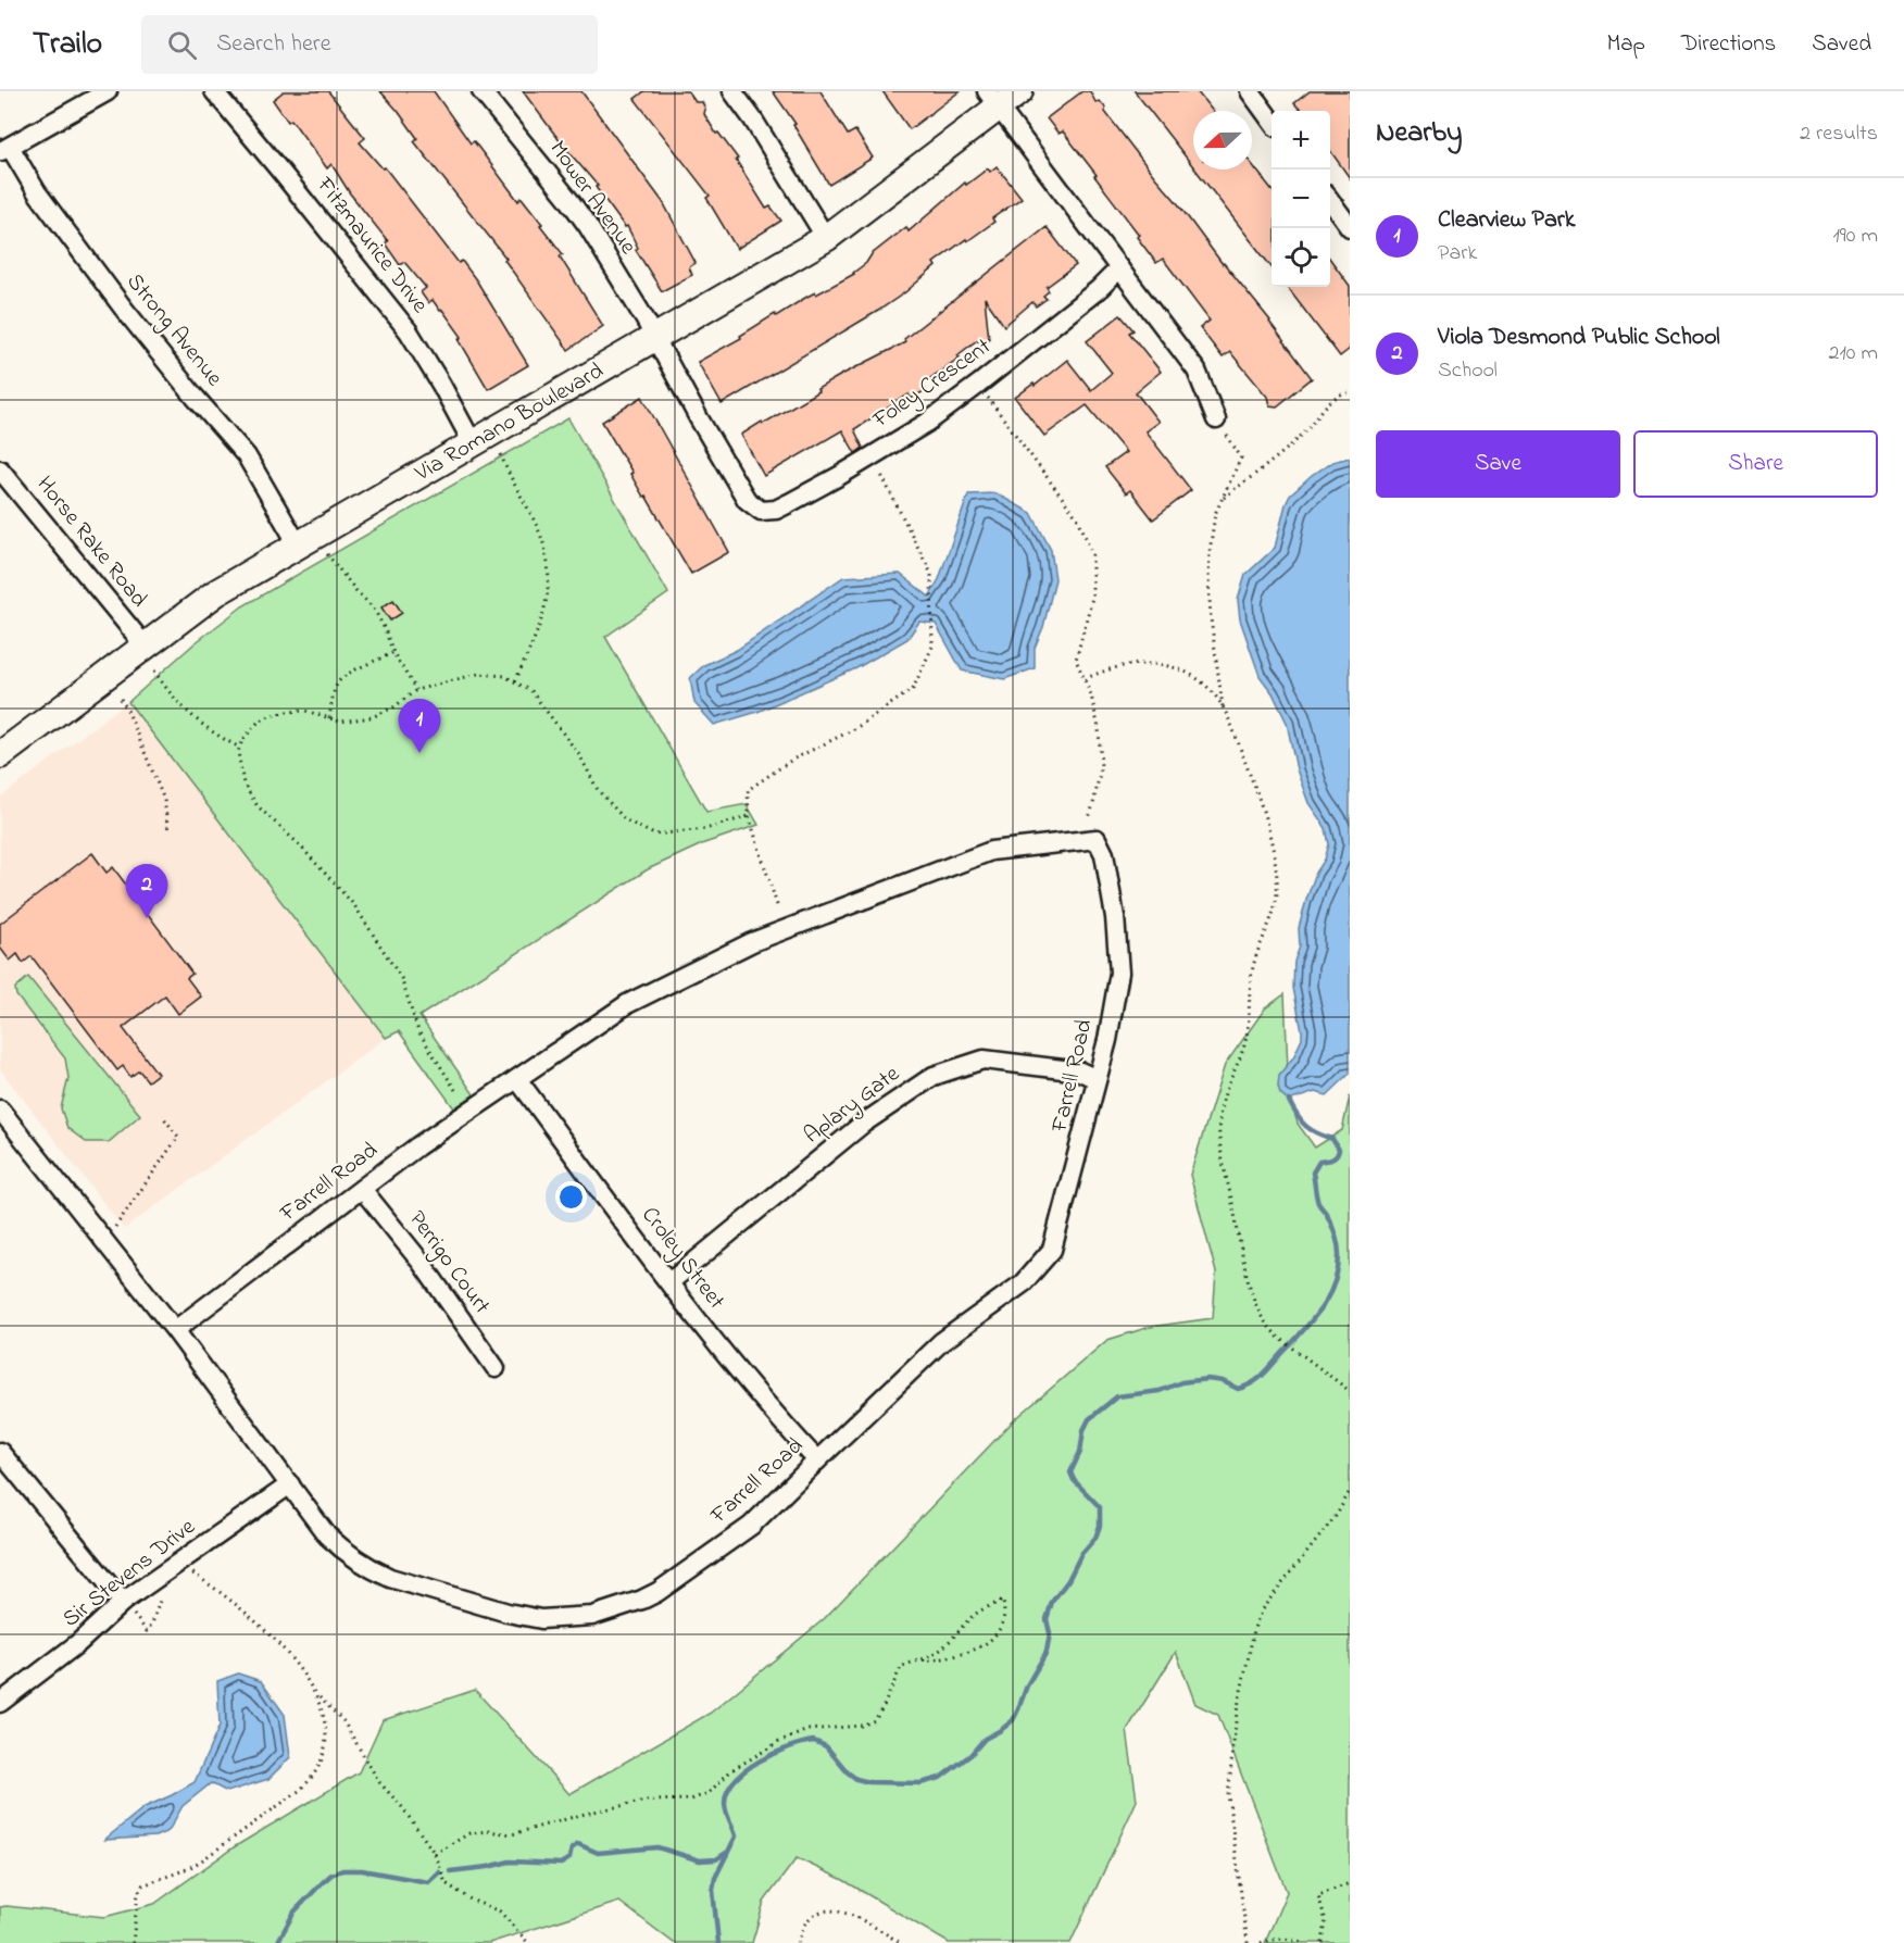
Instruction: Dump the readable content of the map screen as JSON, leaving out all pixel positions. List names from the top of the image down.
{
  "streets": {
    "street": [
      "Mower Avenue",
      "Fitzmaurice Drive",
      "Strong Avenue",
      "Foley Crescent",
      "Via Romano Boulevard",
      "Horse Rake Road",
      "Farrell Road",
      "Aplary Gate",
      "Croley Street",
      "Perrigo Court",
      "Sir Stevens Drive"
    ]
  },
  "crossings": [
    ["Mower Avenue", "Foley Crescent"],
    ["Mower Avenue", "Via Romano Boulevard"],
    ["Fitzmaurice Drive", "Via Romano Boulevard"],
    ["Strong Avenue", "Via Romano Boulevard"],
    ["Foley Crescent", "Via Romano Boulevard"],
    ["Via Romano Boulevard", "Horse Rake Road"],
    ["Farrell Road", "Aplary Gate"],
    ["Farrell Road", "Croley Street"],
    ["Farrell Road", "Perrigo Court"],
    ["Farrell Road", "Sir Stevens Drive"],
    ["Aplary Gate", "Croley Street"]
  ],
  "north": "left",
  "page": {
    "header": "Trailo",
    "search": "Search here",
    "nav": ["Map", "Directions", "Saved"],
    "heading": ["Nearby", "2 results"],
    "map_buttons": ["+", "−"],
    "list": [
      {
        "mark": "1",
        "name": "Clearview Park",
        "note": "Park",
        "value": "190 m"
      },
      {
        "mark": "2",
        "name": "Viola Desmond Public School",
        "note": "School",
        "value": "210 m"
      }
    ],
    "buttons": ["Save", "Share"],
    "pins": ["1", "2"]
  }
}
